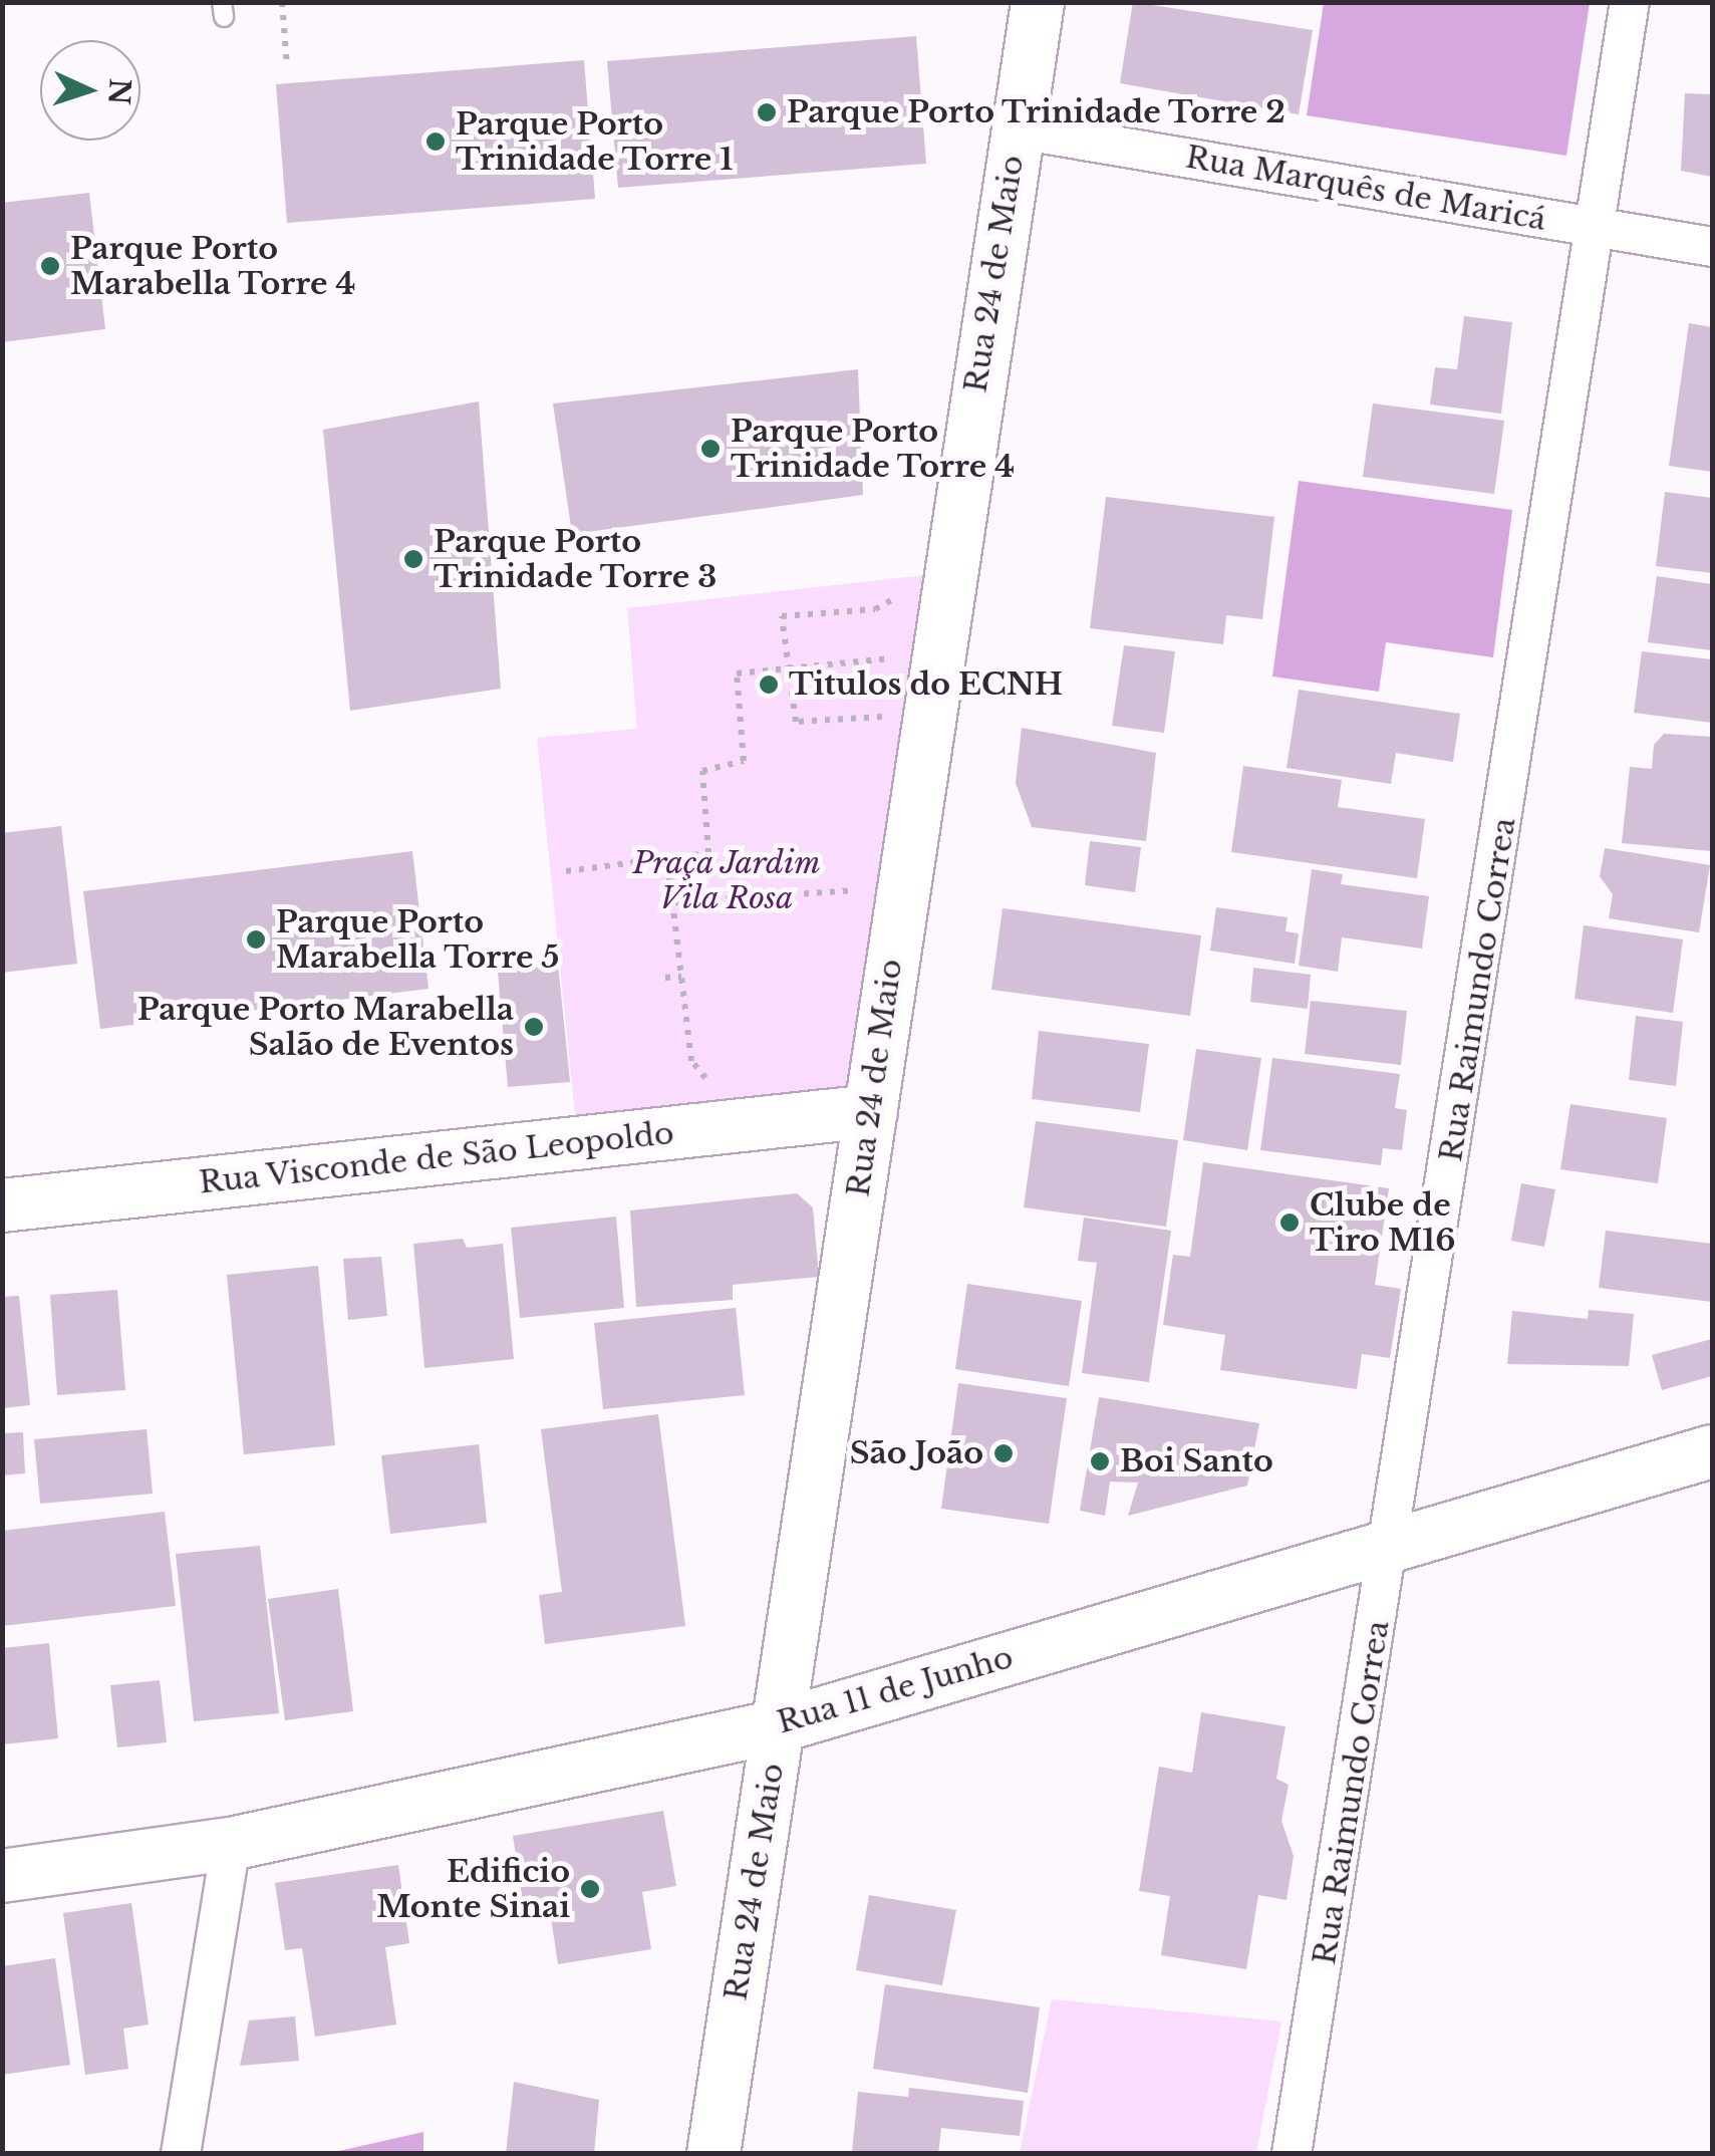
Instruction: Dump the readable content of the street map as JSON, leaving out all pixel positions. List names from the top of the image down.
{
  "streets": {
    "street": [
      "Rua Marquês de Maricá",
      "Rua 24 de Maio",
      "Rua Raimundo Correa",
      "Rua Visconde de São Leopoldo",
      "Rua 11 de Junho"
    ]
  },
  "crossings": [
    ["Rua Marquês de Maricá", "Rua 24 de Maio"],
    ["Rua Marquês de Maricá", "Rua Raimundo Correa"],
    ["Rua 24 de Maio", "Rua Visconde de São Leopoldo"],
    ["Rua 24 de Maio", "Rua 11 de Junho"],
    ["Rua Raimundo Correa", "Rua 11 de Junho"]
  ],
  "parks": ["Praça Jardim Vila Rosa"],
  "places": [
    "Parque Porto Trinidade Torre 2",
    "Parque Porto Trinidade Torre 1",
    "Parque Porto Marabella Torre 4",
    "Parque Porto Trinidade Torre 4",
    "Parque Porto Trinidade Torre 3",
    "Titulos do ECNH",
    "Parque Porto Marabella Torre 5",
    "Parque Porto Marabella Salão de Eventos",
    "Clube de Tiro M16",
    "São João",
    "Boi Santo",
    "Edificio Monte Sinai"
  ],
  "north": "right"
}
